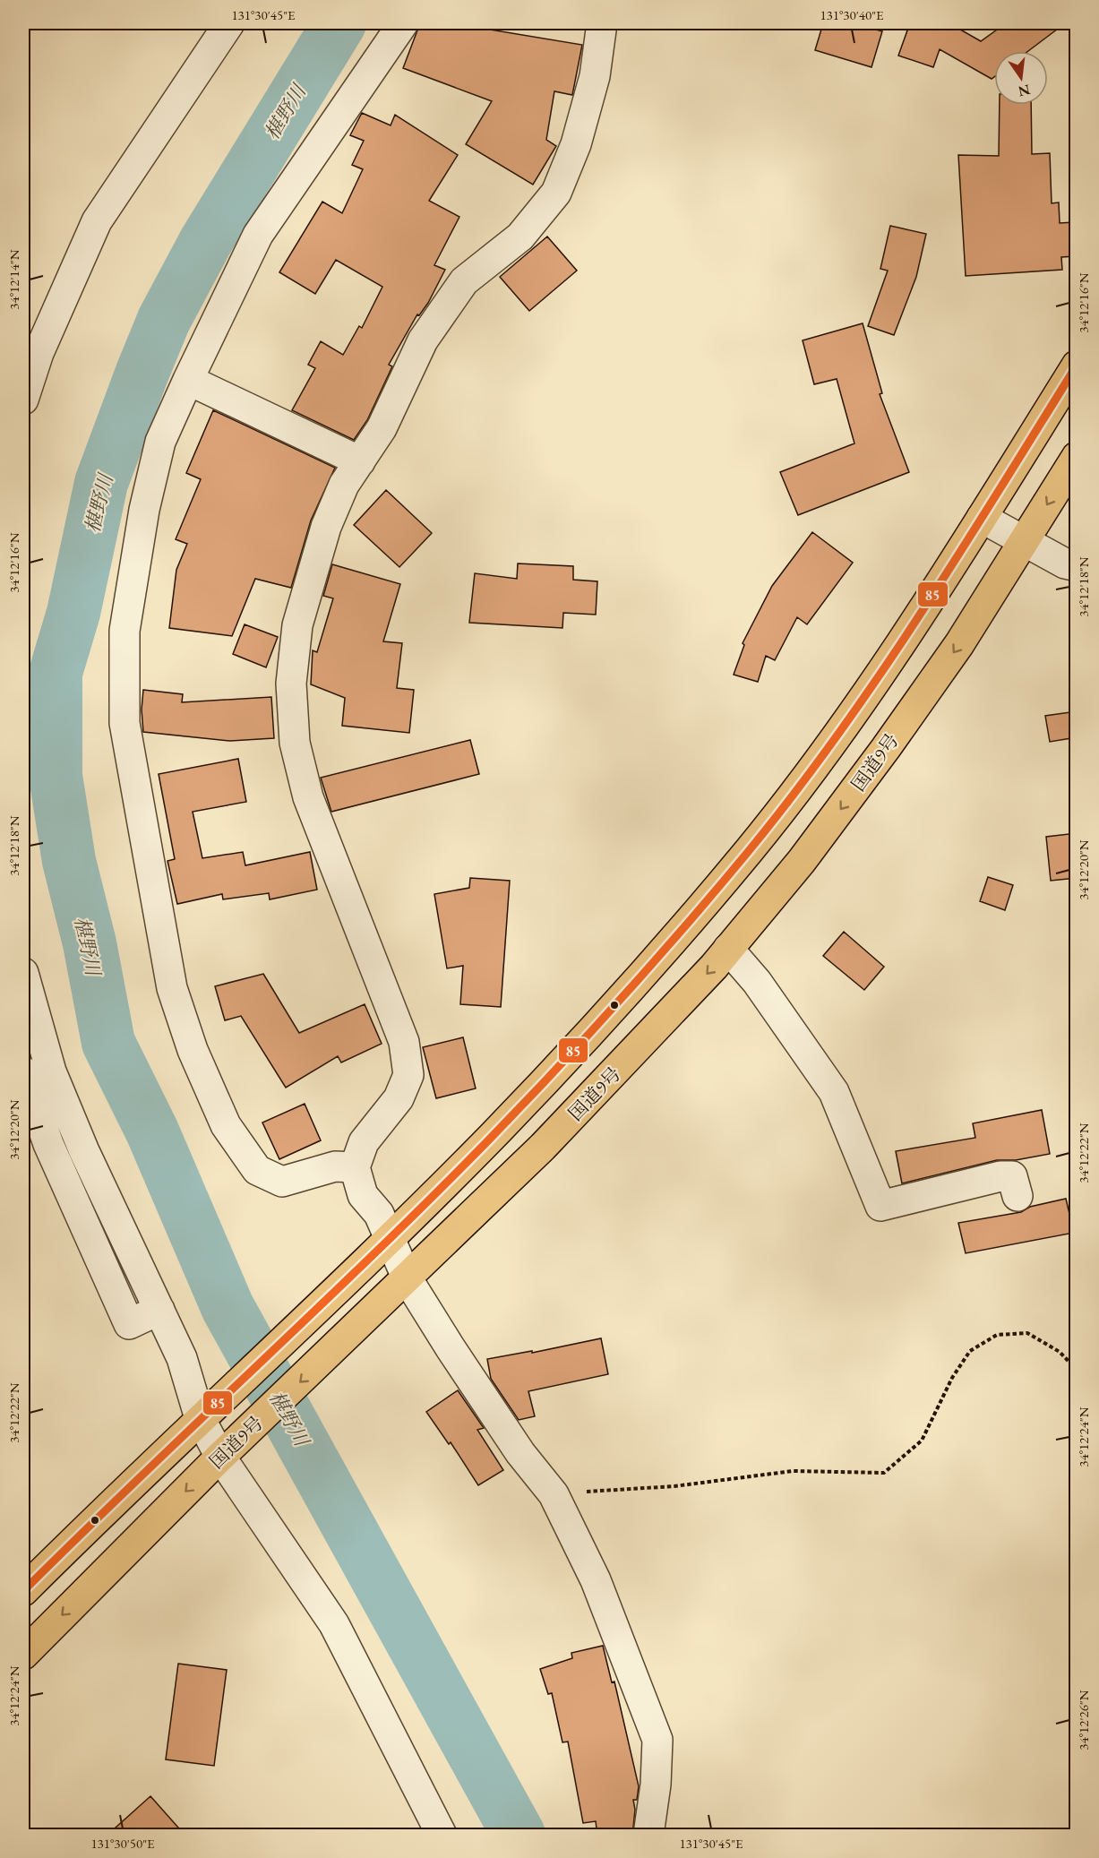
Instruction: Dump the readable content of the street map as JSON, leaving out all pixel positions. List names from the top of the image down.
{
  "streets": {
    "highway": ["国道9号"]
  },
  "water": ["椹野川"],
  "lines": ["transit line 85"],
  "north": "bottom",
  "coordinates": [
    "131°30'45\"E",
    "131°30'40\"E",
    "34°12'14\"N",
    "34°12'16\"N",
    "34°12'18\"N",
    "34°12'20\"N",
    "34°12'22\"N",
    "34°12'24\"N",
    "34°12'26\"N",
    "131°30'50\"E"
  ]
}
